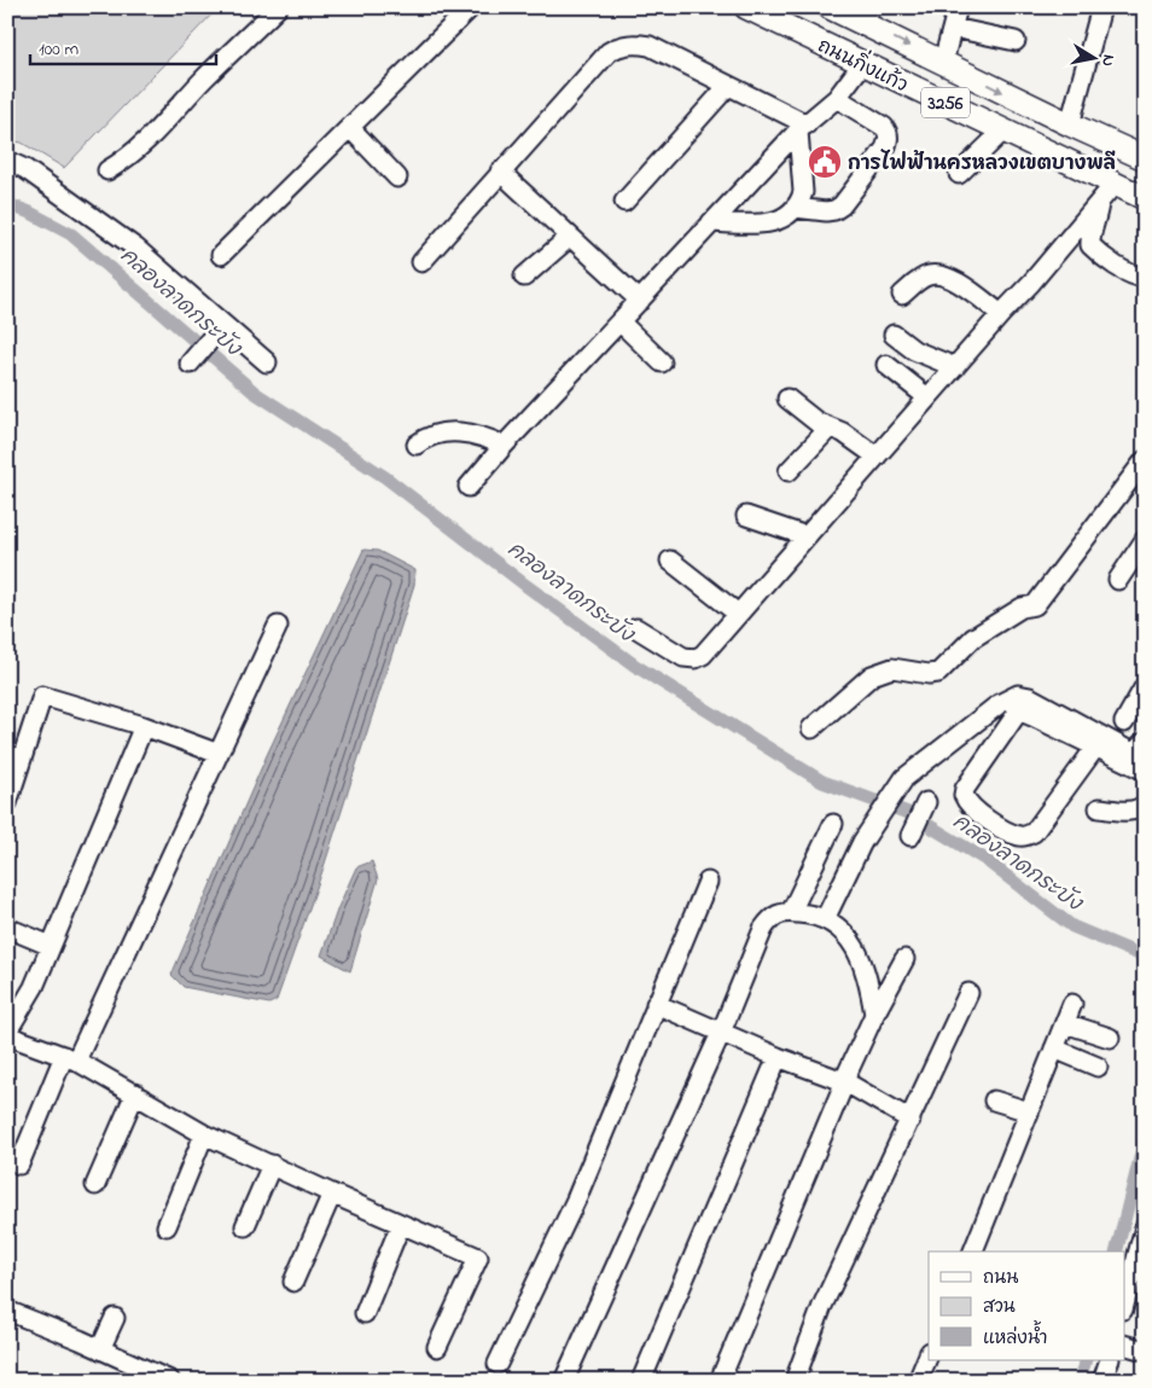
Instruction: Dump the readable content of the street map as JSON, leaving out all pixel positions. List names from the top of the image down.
{
  "streets": {
    "main road": ["ถนนกิ่งแก้ว", "3256"]
  },
  "water": ["คลองลาดกระบัง"],
  "places": {
    "public building": ["การไฟฟ้านครหลวงเขตบางพลี"]
  },
  "legend": ["ถนน", "สวน", "แหล่งน้ำ"],
  "scale_bar": "100 m",
  "north": "right"
}
